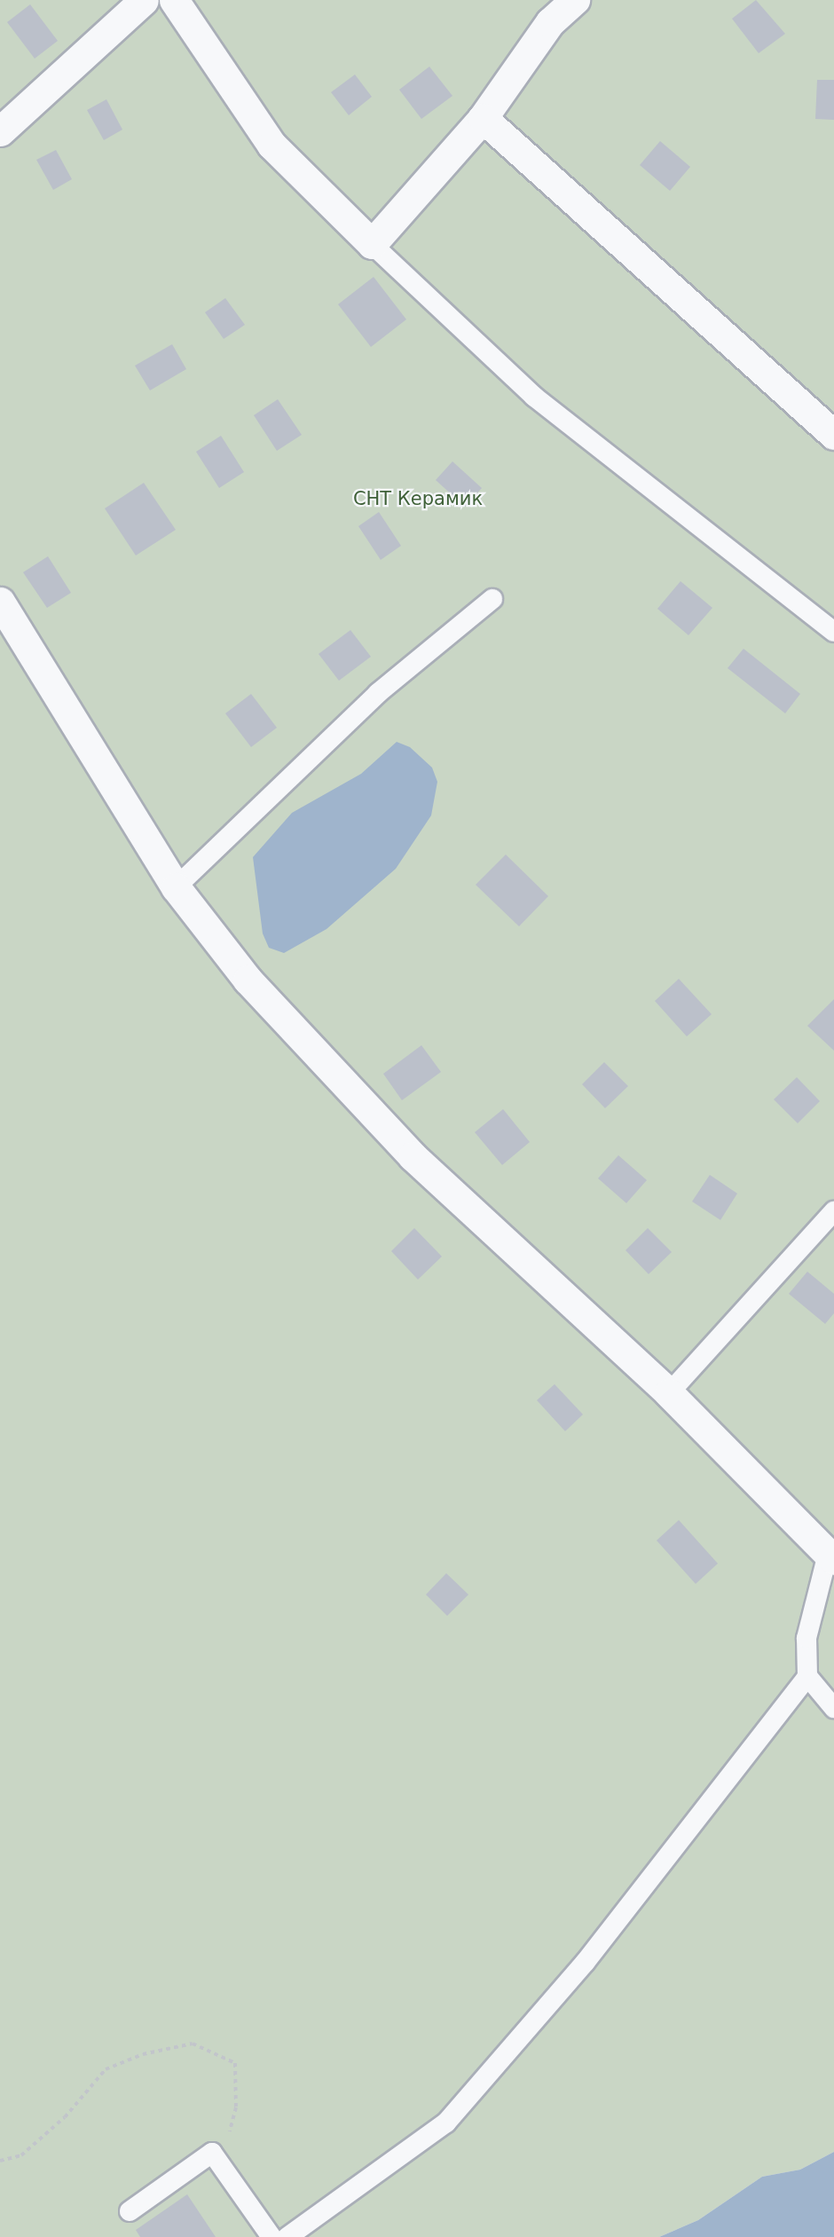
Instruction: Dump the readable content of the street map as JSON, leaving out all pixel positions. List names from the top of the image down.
{
  "parks": ["СНТ Керамик"]
}
